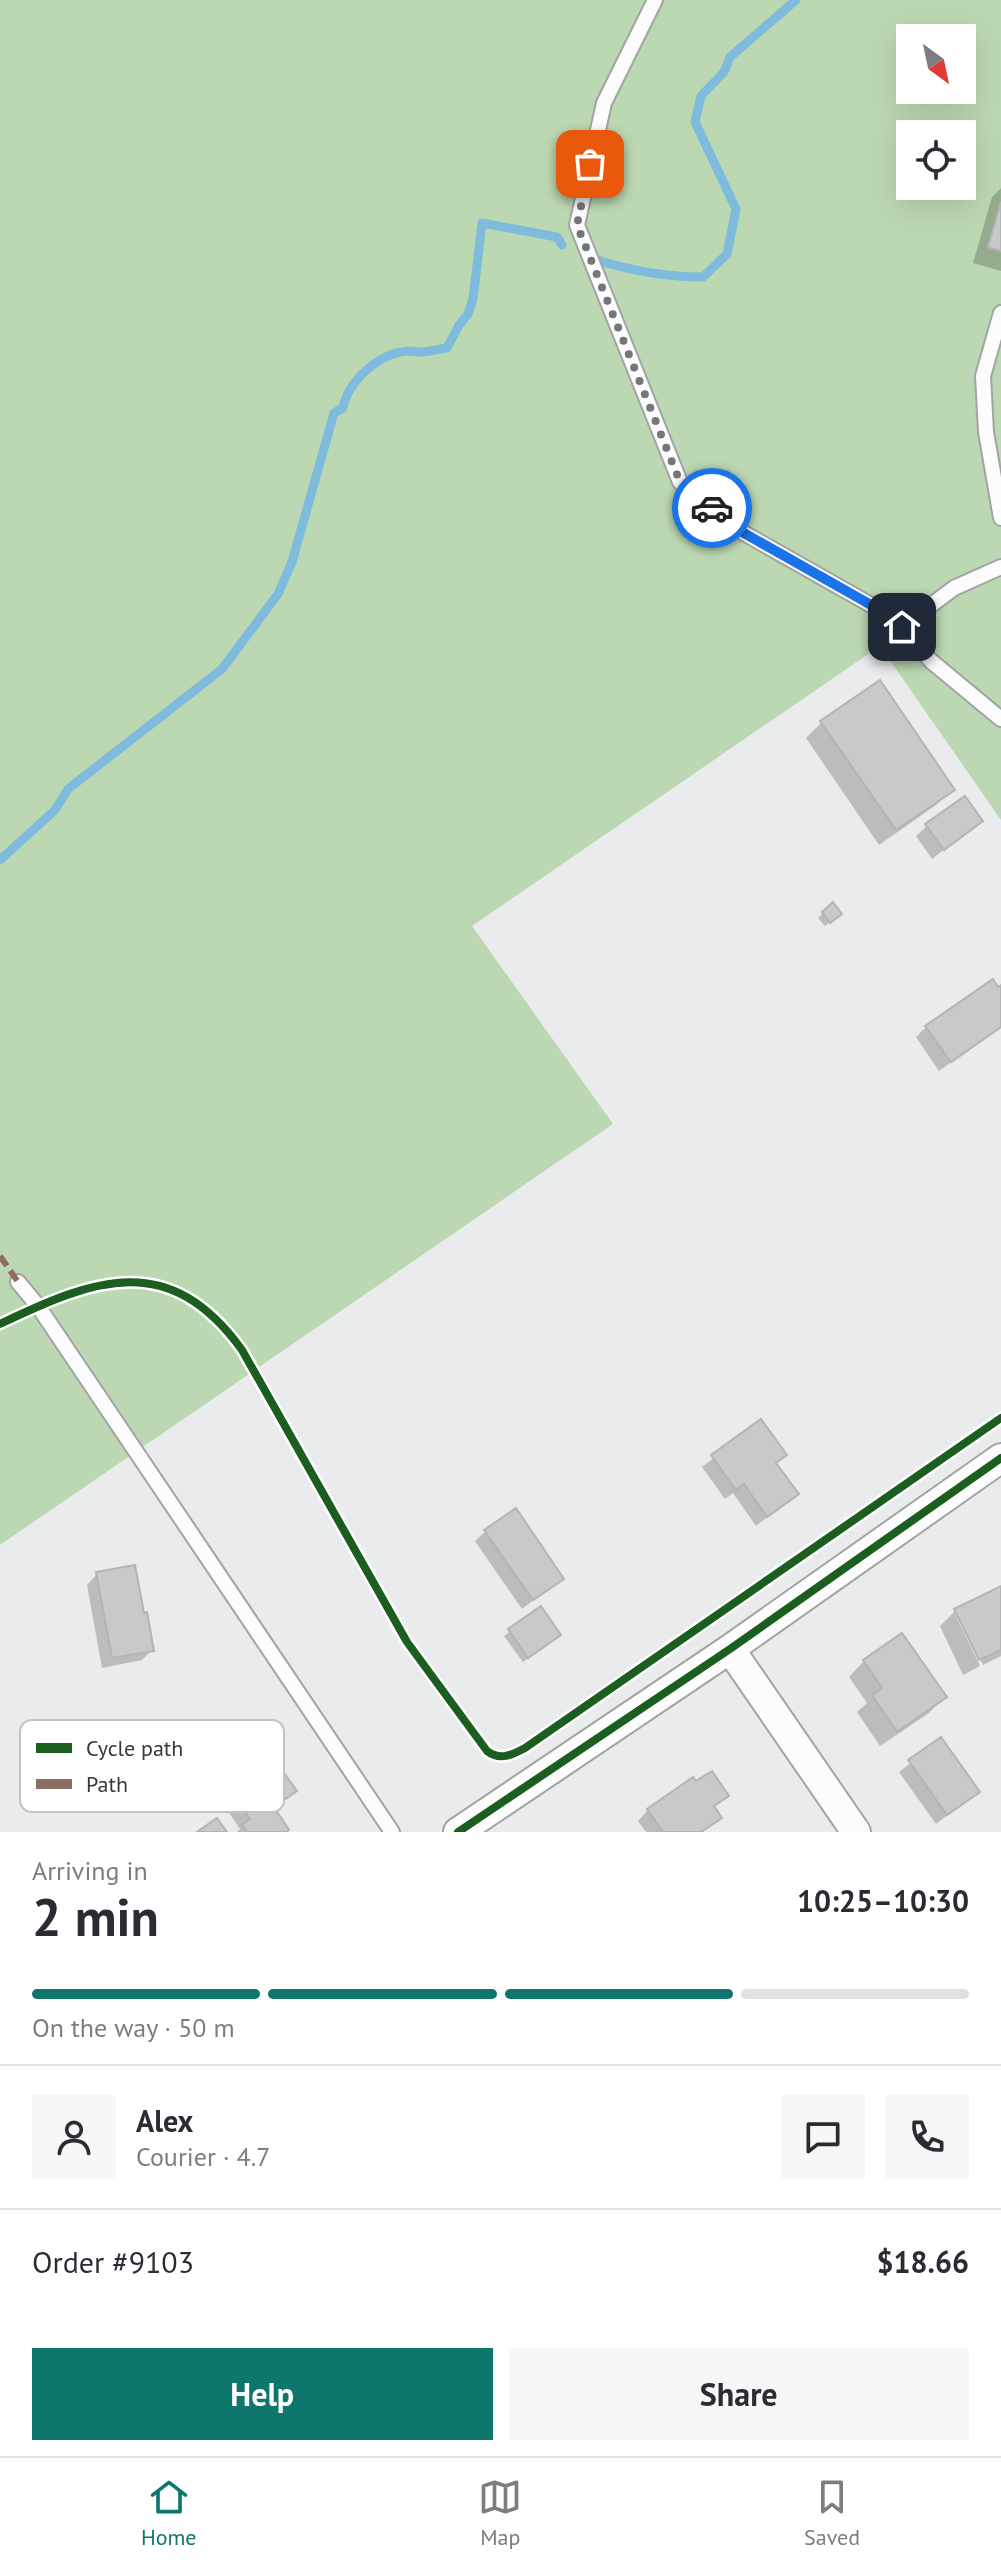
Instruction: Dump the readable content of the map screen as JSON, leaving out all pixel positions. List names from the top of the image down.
{
  "legend": ["Cycle path", "Path"],
  "north": "bottom right",
  "page": {
    "heading": ["2 min", "Arriving in", "10:25–10:30"],
    "panel": [
      "Alex",
      "Courier · 4.7",
      "Order #9103",
      "$18.66"
    ],
    "bar": "On the way · 50 m",
    "buttons": ["Help", "Share"],
    "tabs": ["Home", "Map", "Saved"]
  }
}
